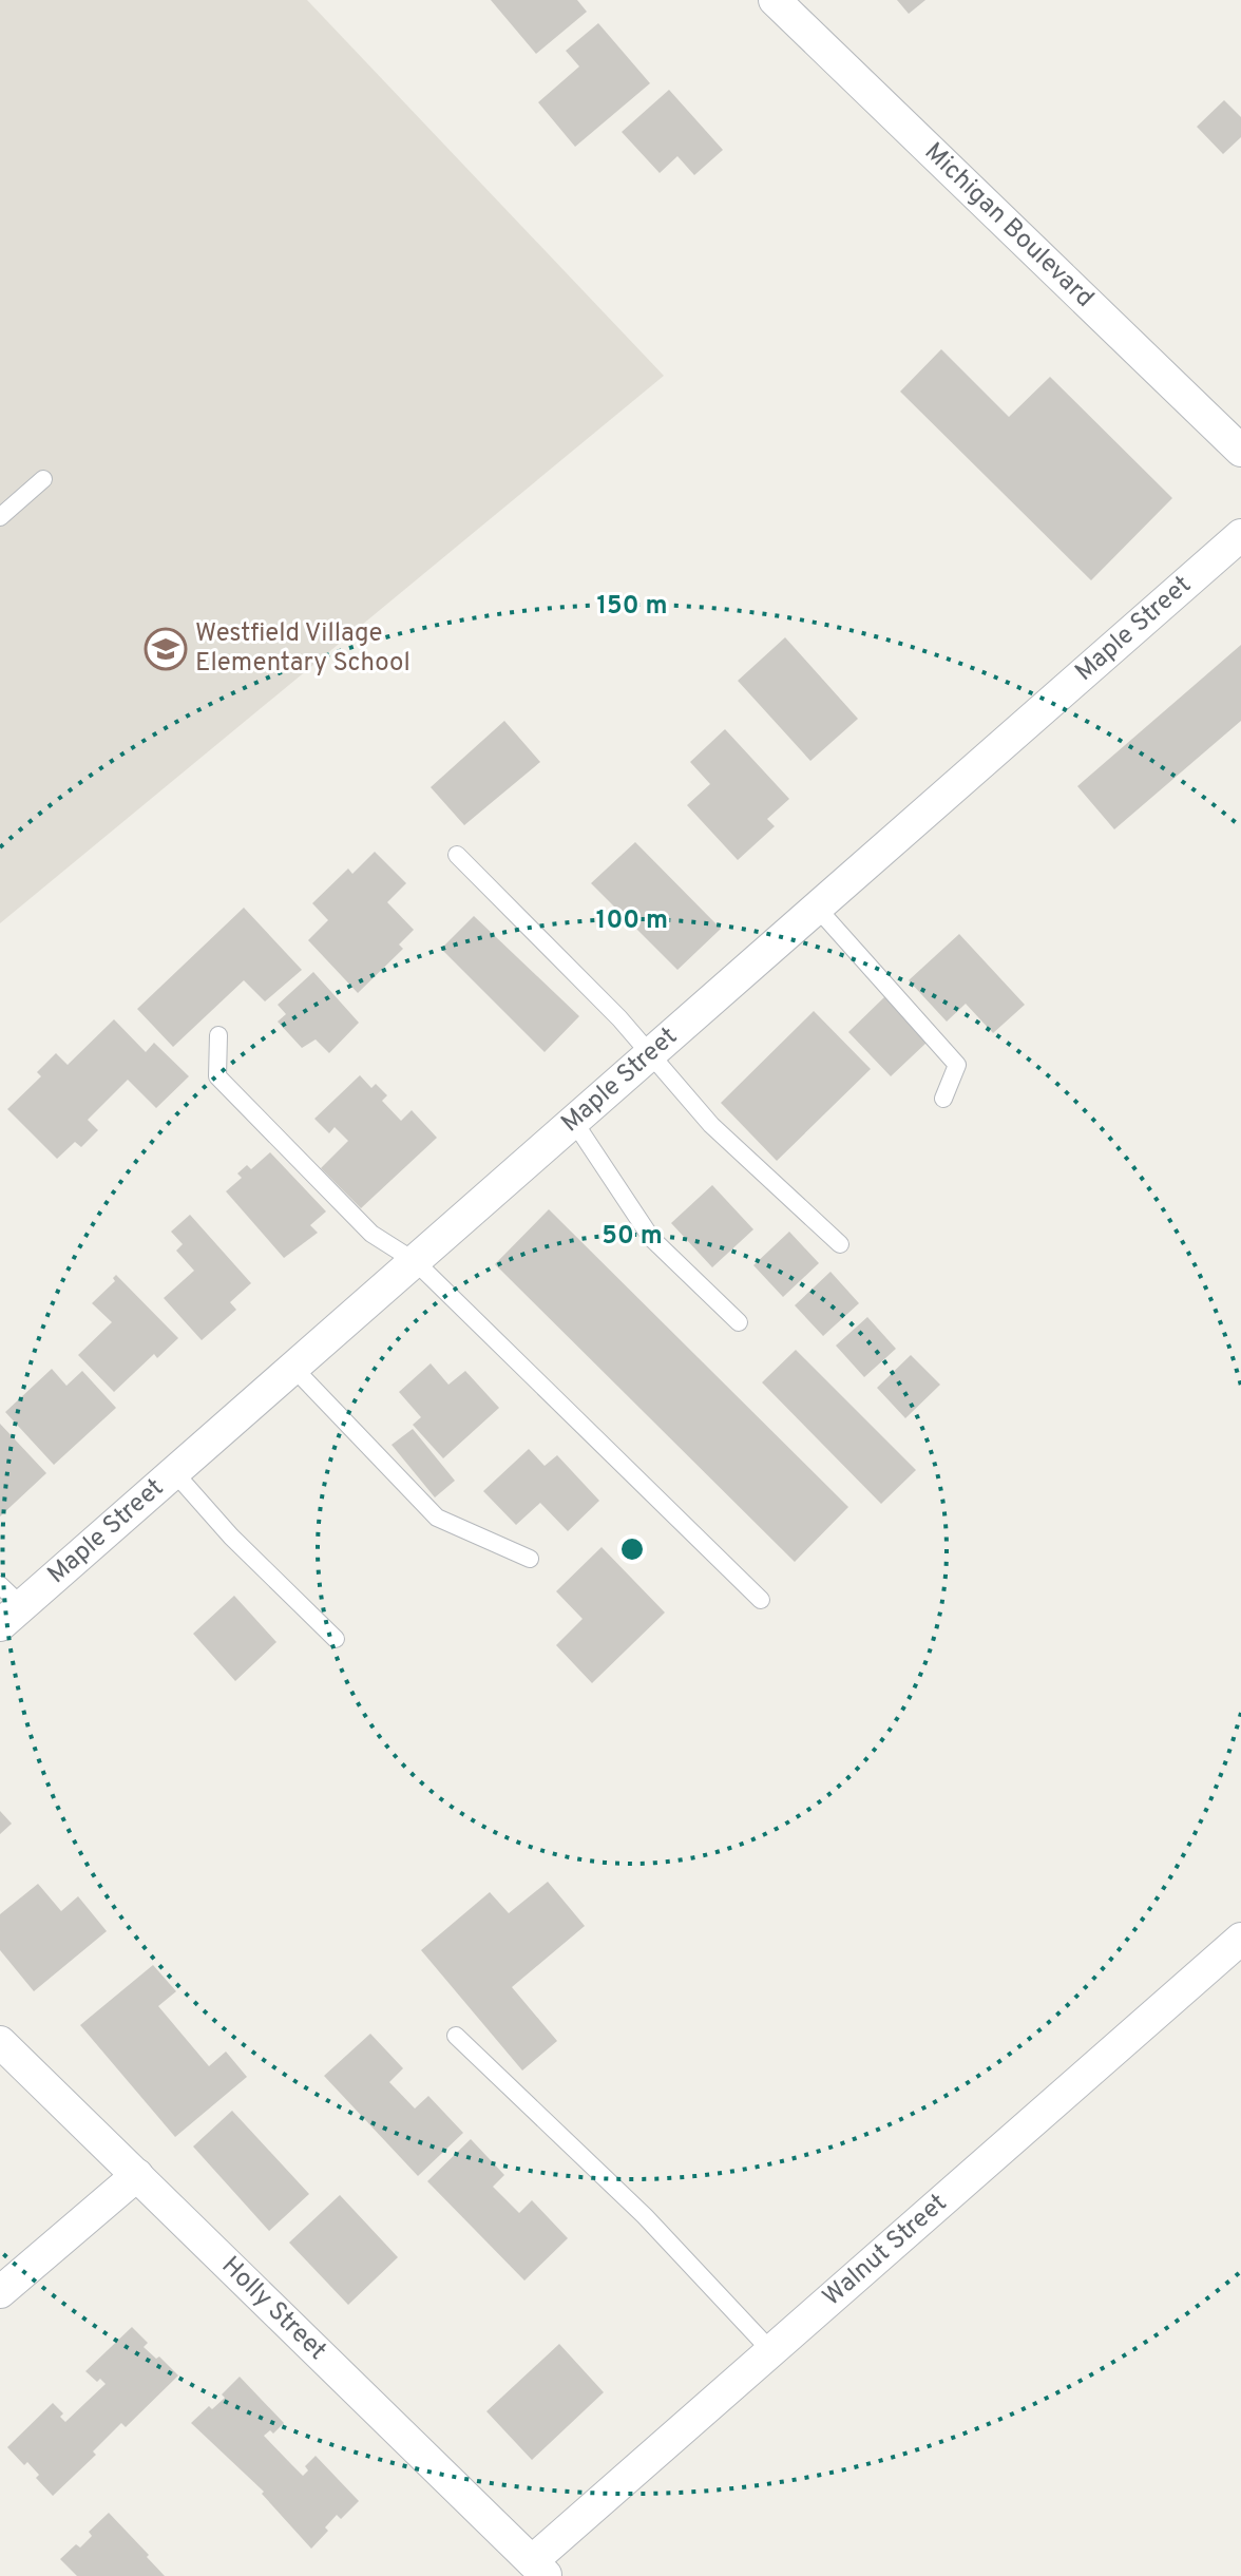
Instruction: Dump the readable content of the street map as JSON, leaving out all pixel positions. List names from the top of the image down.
{
  "streets": {
    "street": [
      "Michigan Boulevard",
      "Maple Street",
      "Walnut Street",
      "Holly Street"
    ]
  },
  "crossings": [
    ["Walnut Street", "Holly Street"]
  ],
  "places": {
    "school or university": ["Westfield Village Elementary School"]
  },
  "rings": ["150 m", "100 m", "50 m"]
}
